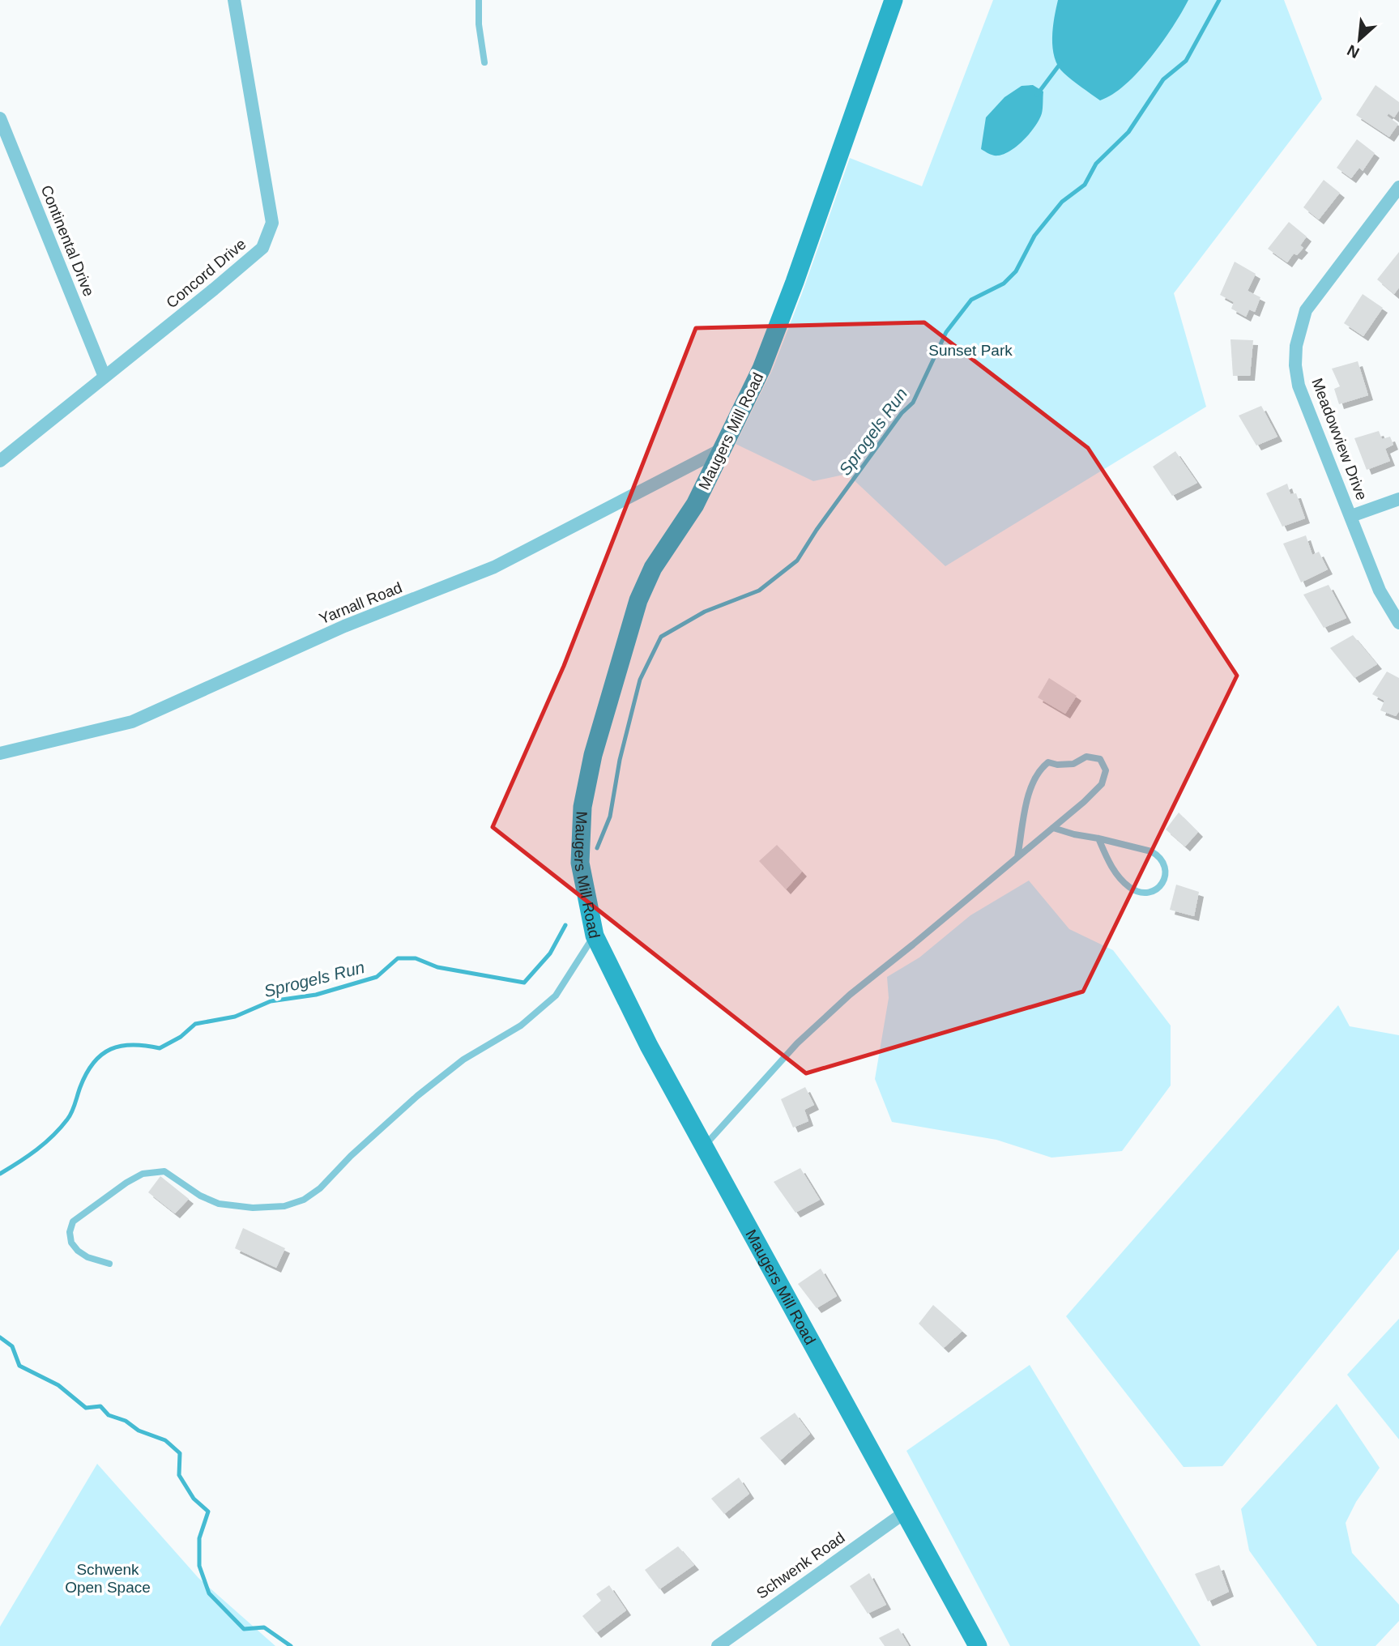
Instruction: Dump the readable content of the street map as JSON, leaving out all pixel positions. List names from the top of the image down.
{
  "streets": {
    "street": [
      "Continental Drive",
      "Concord Drive",
      "Maugers Mill Road",
      "Meadowview Drive",
      "Yarnall Road",
      "Schwenk Road"
    ]
  },
  "crossings": [
    ["Continental Drive", "Concord Drive"],
    ["Maugers Mill Road", "Yarnall Road"],
    ["Maugers Mill Road", "Schwenk Road"]
  ],
  "water": ["Sprogels Run"],
  "parks": ["Sunset Park", "Schwenk Open Space"],
  "north": "bottom left"
}
